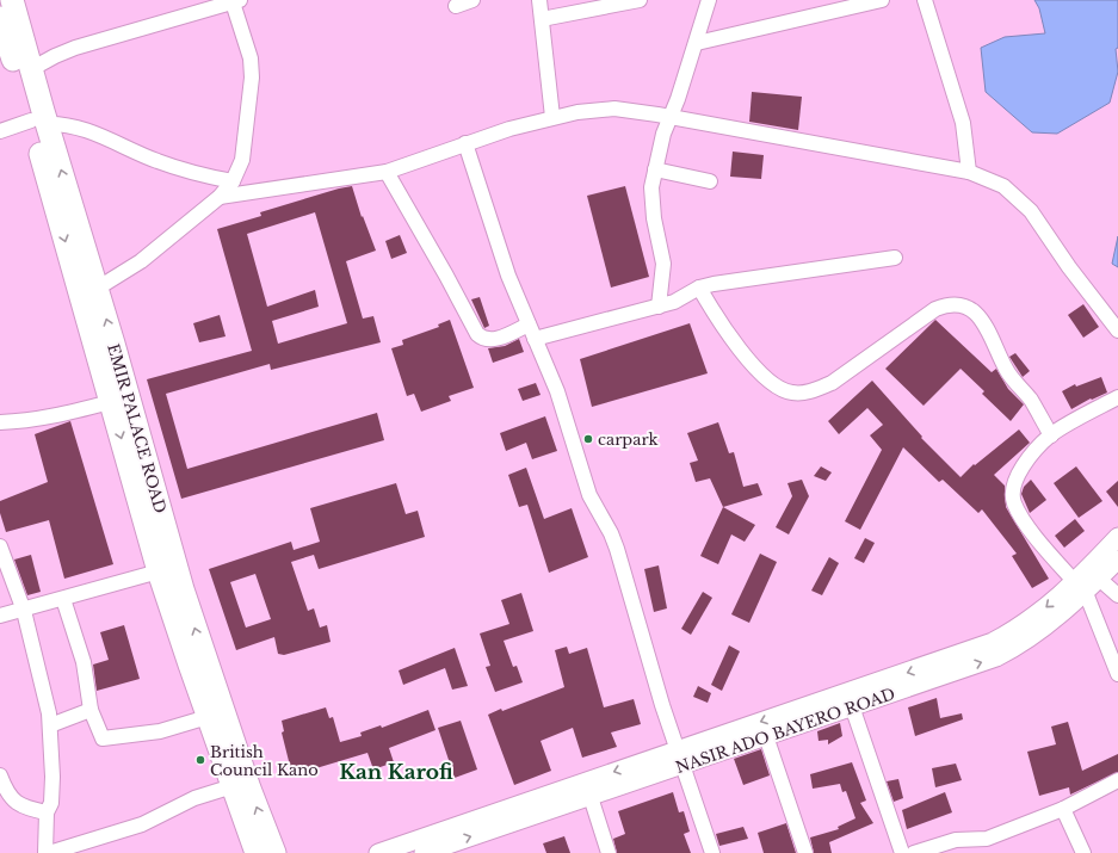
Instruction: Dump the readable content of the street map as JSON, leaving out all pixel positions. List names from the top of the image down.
{
  "streets": {
    "main road": ["EMIR PALACE ROAD"],
    "street": ["NASIR ADO BAYERO ROAD"]
  },
  "districts": ["Kan Karofi"],
  "places": ["carpark", "British Council Kano"]
}
